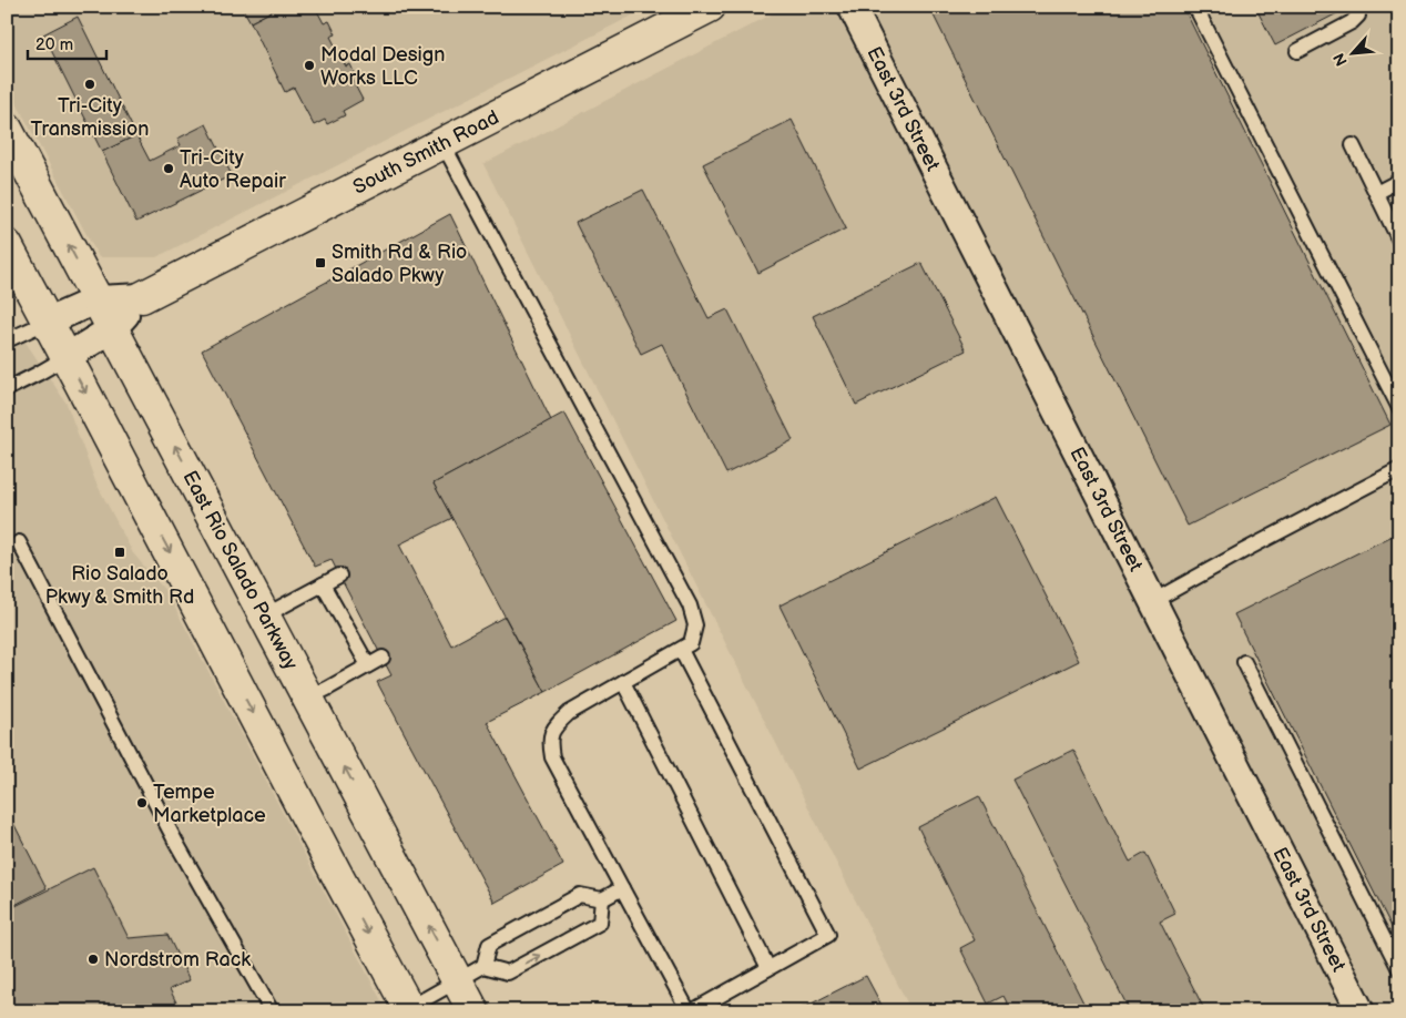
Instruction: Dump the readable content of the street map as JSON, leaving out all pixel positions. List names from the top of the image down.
{
  "streets": {
    "main road": ["South Smith Road", "East Rio Salado Parkway"],
    "street": ["East 3rd Street"]
  },
  "crossings": [
    ["South Smith Road", "East Rio Salado Parkway"]
  ],
  "places": {
    "other": [
      "Modal Design Works LLC",
      "Tri-City Transmission",
      "Tri-City Auto Repair",
      "Tempe Marketplace",
      "Nordstrom Rack"
    ],
    "transit": ["Smith Rd & Rio Salado Pkwy", "Rio Salado Pkwy & Smith Rd"]
  },
  "scale_bar": "20 m",
  "north": "bottom left"
}
